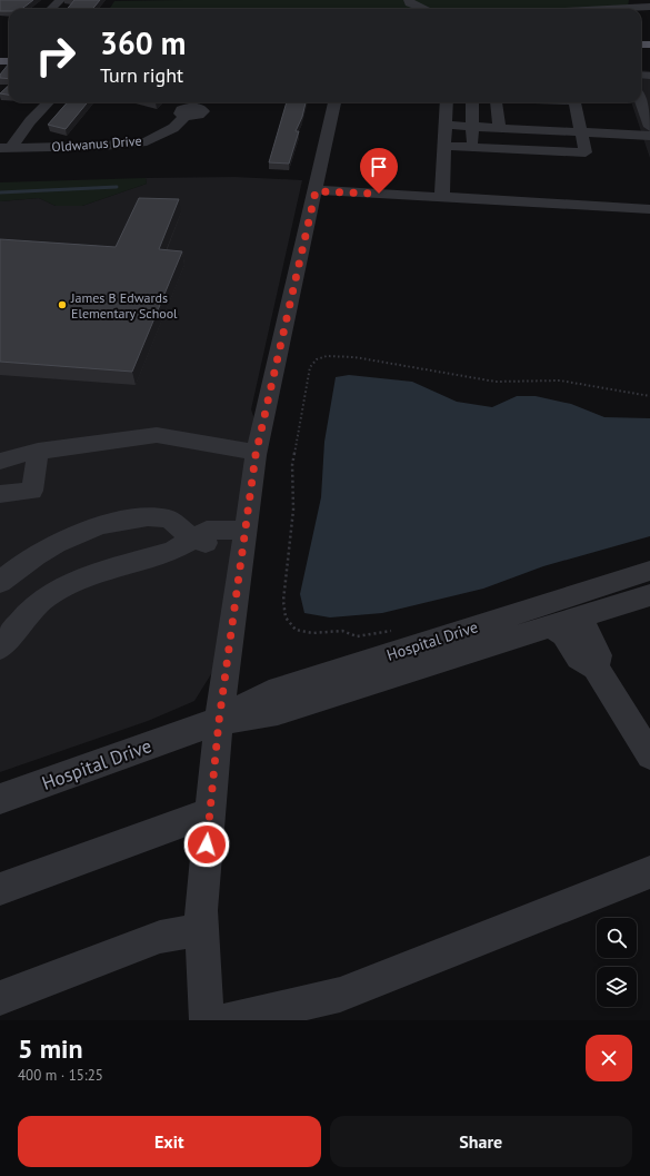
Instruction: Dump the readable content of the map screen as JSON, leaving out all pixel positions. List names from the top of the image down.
{
  "streets": {
    "street": ["Oldwanus Drive", "Hospital Drive"]
  },
  "places": ["James B Edwards Elementary School"],
  "page": {
    "turn": ["360 m", "Turn right"],
    "heading": ["5 min", "400 m · 15:25"],
    "buttons": ["Exit", "Share"]
  }
}
